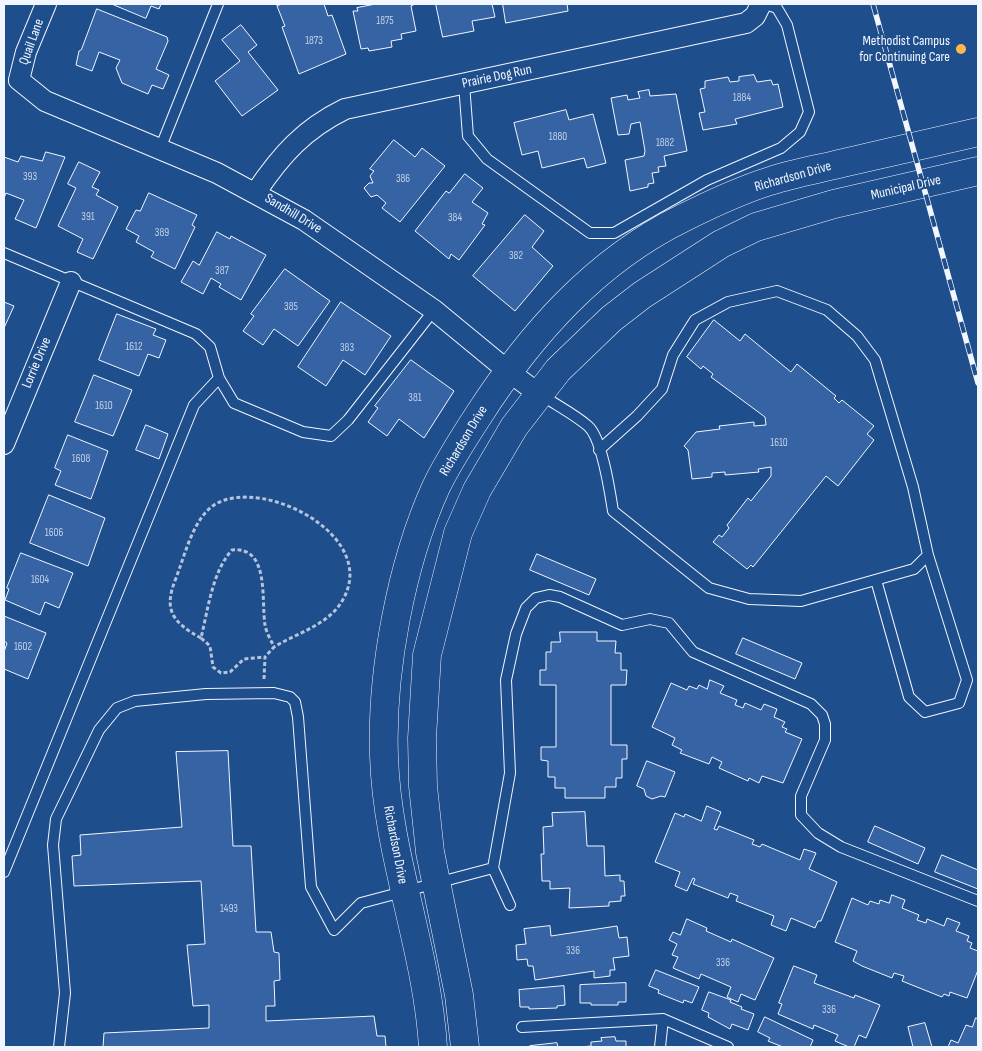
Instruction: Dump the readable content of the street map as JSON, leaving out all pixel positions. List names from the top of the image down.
{
  "streets": {
    "street": [
      "Quail Lane",
      "Prairie Dog Run",
      "Richardson Drive",
      "Municipal Drive",
      "Sandhill Drive",
      "Lorrie Drive"
    ]
  },
  "crossings": [
    ["Quail Lane", "Sandhill Drive"],
    ["Prairie Dog Run", "Sandhill Drive"],
    ["Richardson Drive", "Sandhill Drive"],
    ["Municipal Drive", "Sandhill Drive"]
  ],
  "places": ["Methodist Campus for Continuing Care"],
  "house_numbers": [
    "1875",
    "1873",
    "1884",
    "1880",
    "1882",
    "393",
    "386",
    "391",
    "384",
    "389",
    "382",
    "387",
    "385",
    "1612",
    "383",
    "381",
    "1610",
    "1610",
    "1608",
    "1606",
    "1604",
    "1602",
    "1493",
    "336",
    "336",
    "336"
  ]
}
